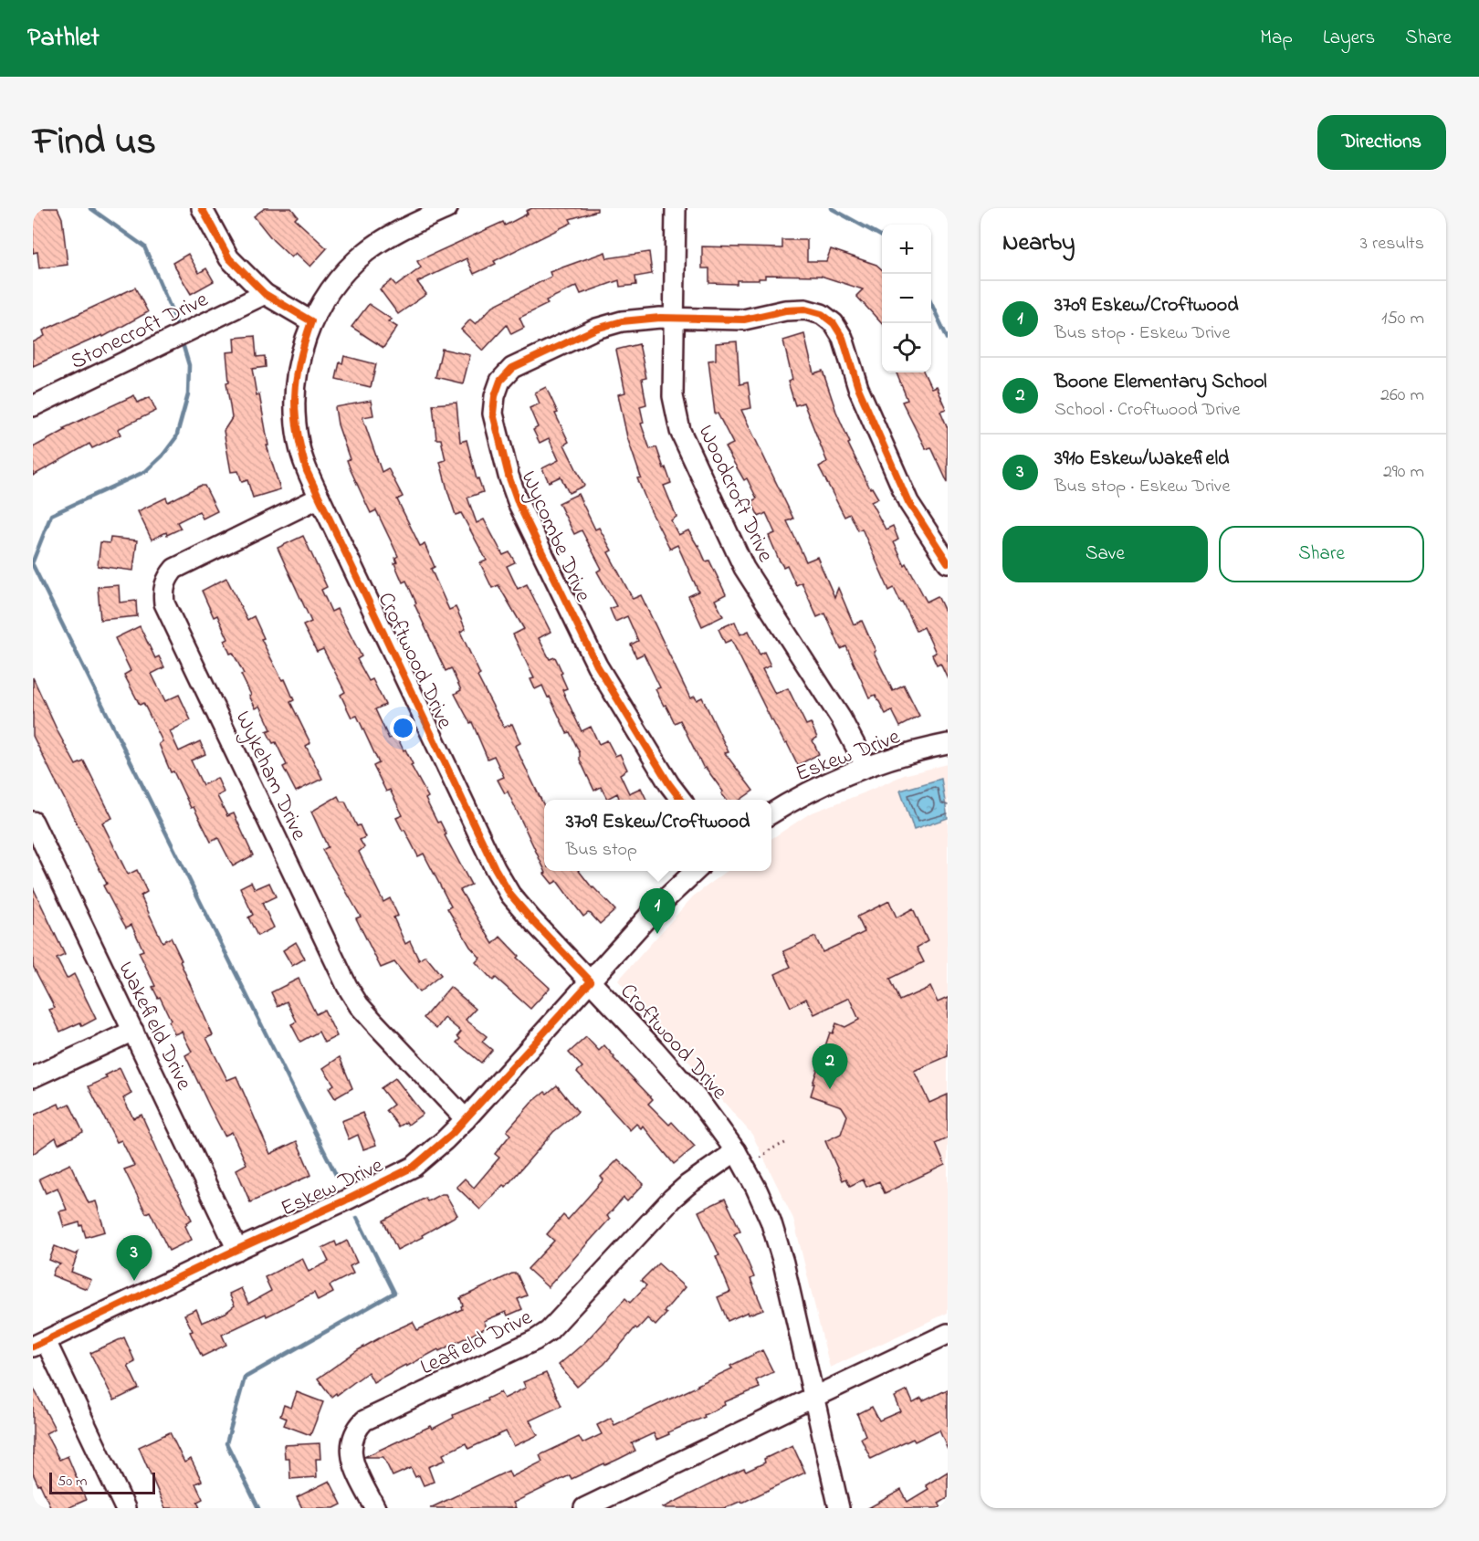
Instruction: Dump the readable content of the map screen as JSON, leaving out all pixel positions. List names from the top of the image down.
{
  "streets": {
    "street": [
      "Stonecroft Drive",
      "Woodcroft Drive",
      "Wycombe Drive",
      "Croftwood Drive",
      "Eskew Drive",
      "Wykeham Drive",
      "Wakefield Drive",
      "Leafield Drive"
    ]
  },
  "crossings": [
    ["Woodcroft Drive", "Wycombe Drive"],
    ["Woodcroft Drive", "Eskew Drive"],
    ["Croftwood Drive", "Eskew Drive"],
    ["Croftwood Drive", "Wykeham Drive"],
    ["Croftwood Drive", "Leafield Drive"],
    ["Eskew Drive", "Wykeham Drive"],
    ["Eskew Drive", "Wakefield Drive"]
  ],
  "scale_bar": "50 m",
  "page": {
    "header": "Pathlet",
    "nav": ["Map", "Layers", "Share"],
    "title": "Find us",
    "buttons": [
      "Directions",
      ["Save", "Share"]
    ],
    "heading": ["Nearby", "3 results"],
    "map_buttons": ["+", "−"],
    "list": [
      {
        "mark": "1",
        "name": "3709 Eskew/Croftwood",
        "note": "Bus stop · Eskew Drive",
        "value": "150 m"
      },
      {
        "mark": "2",
        "name": "Boone Elementary School",
        "note": "School · Croftwood Drive",
        "value": "260 m"
      },
      {
        "mark": "3",
        "name": "3910 Eskew/Wakefield",
        "note": "Bus stop · Eskew Drive",
        "value": "290 m"
      }
    ],
    "popup": ["3709 Eskew/Croftwood", "Bus stop"],
    "pins": ["1", "2", "3"],
    "scale": "50 m"
  }
}
